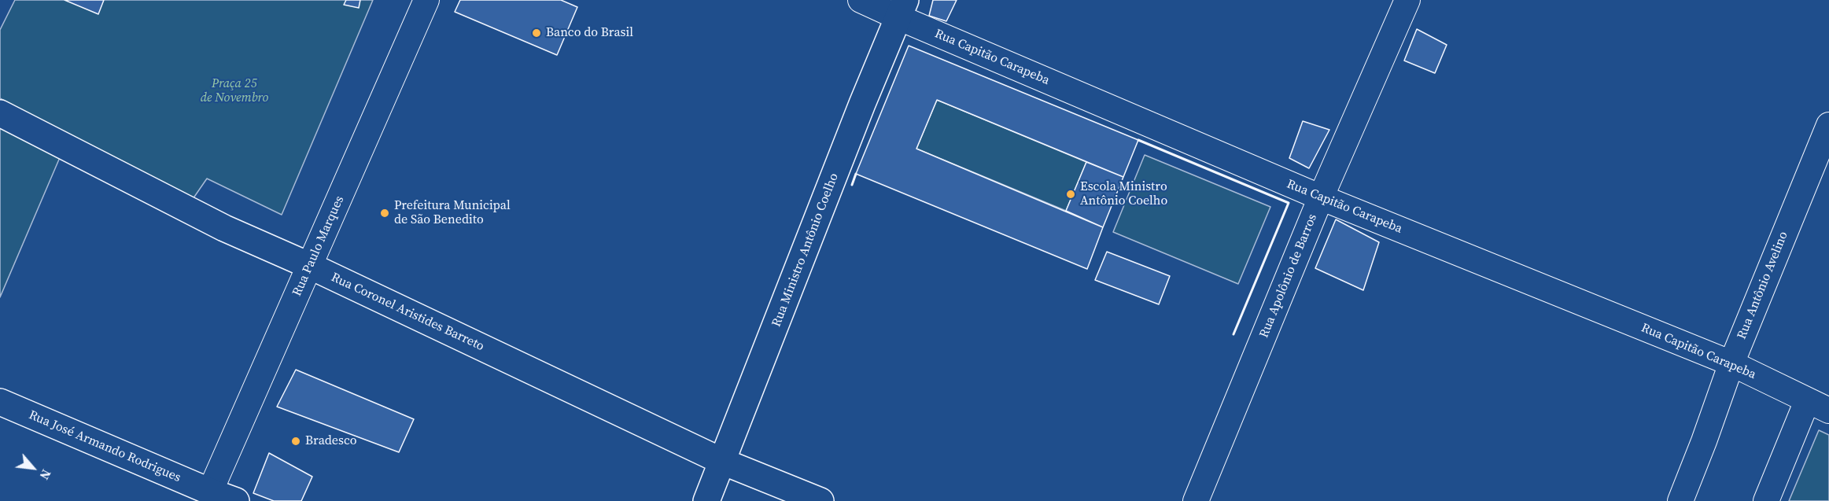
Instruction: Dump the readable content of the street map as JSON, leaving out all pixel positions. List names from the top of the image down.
{
  "streets": {
    "main road": ["Rua Ministro Antônio Coelho", "Rua Coronel Aristides Barreto", "Rua José Armando Rodrigues"],
    "street": [
      "Rua Capitão Carapeba",
      "Rua Paulo Marques",
      "Rua Apolônio de Barros",
      "Rua Antônio Avelino"
    ]
  },
  "crossings": [
    ["Rua Capitão Carapeba", "Rua Ministro Antônio Coelho"],
    ["Rua Capitão Carapeba", "Rua Apolônio de Barros"],
    ["Rua Capitão Carapeba", "Rua Antônio Avelino"],
    ["Rua Paulo Marques", "Rua Coronel Aristides Barreto"],
    ["Rua Paulo Marques", "Rua José Armando Rodrigues"],
    ["Rua Ministro Antônio Coelho", "Rua Coronel Aristides Barreto"]
  ],
  "parks": ["Praça 25 de Novembro"],
  "places": [
    "Banco do Brasil",
    "Escola Ministro Antônio Coelho",
    "Prefeitura Municipal de São Benedito",
    "Bradesco"
  ],
  "north": "bottom right"
}
